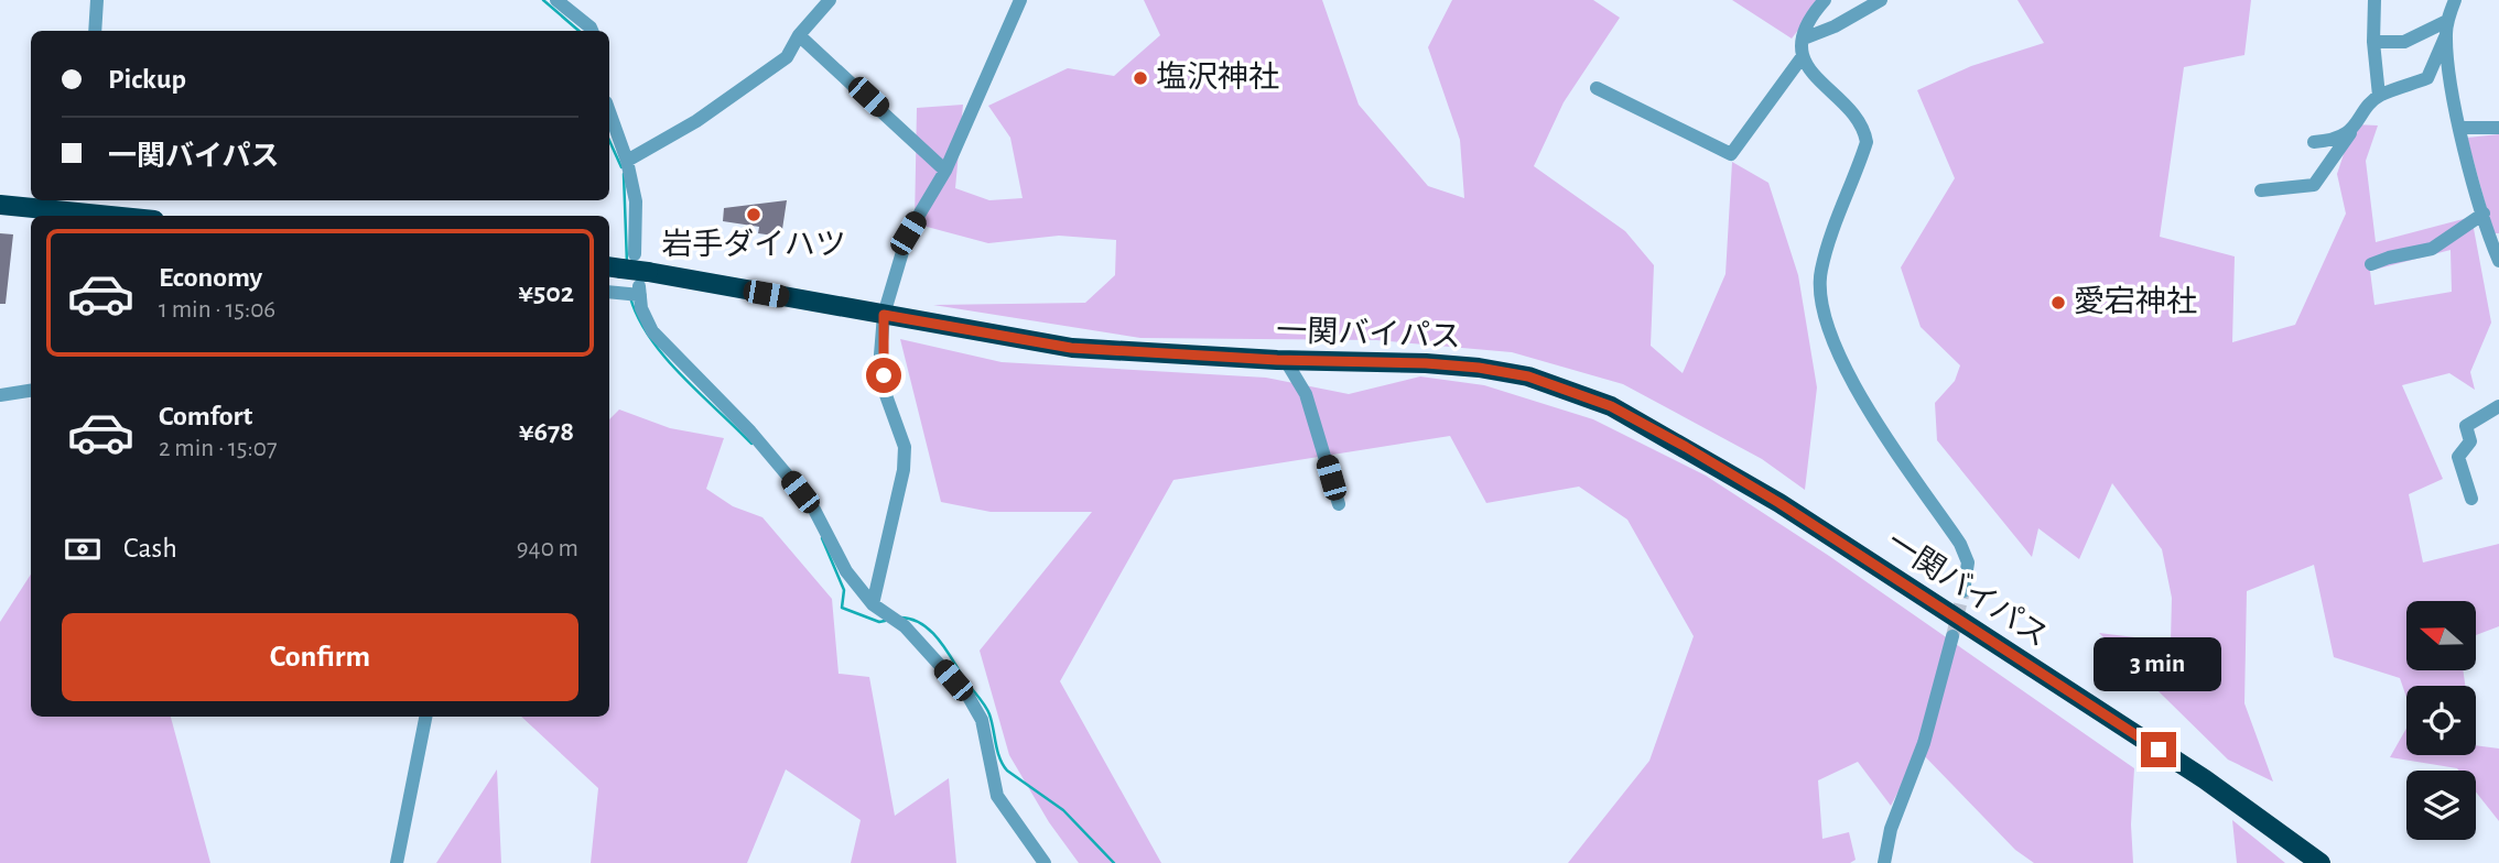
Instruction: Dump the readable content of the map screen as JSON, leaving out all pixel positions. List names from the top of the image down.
{
  "streets": {
    "highway": ["一関バイパス"]
  },
  "places": ["塩沢神社", "岩手ダイハツ", "愛宕神社"],
  "north": "left",
  "page": {
    "banner": ["Pickup", "一関バイパス"],
    "list": [
      {
        "name": "Economy",
        "note": "1 min · 15:06",
        "value": "¥502"
      },
      {
        "name": "Comfort",
        "note": "2 min · 15:07",
        "value": "¥678"
      }
    ],
    "pay": ["Cash", "940 m"],
    "buttons": "Confirm",
    "bubble": "3 min"
  }
}
